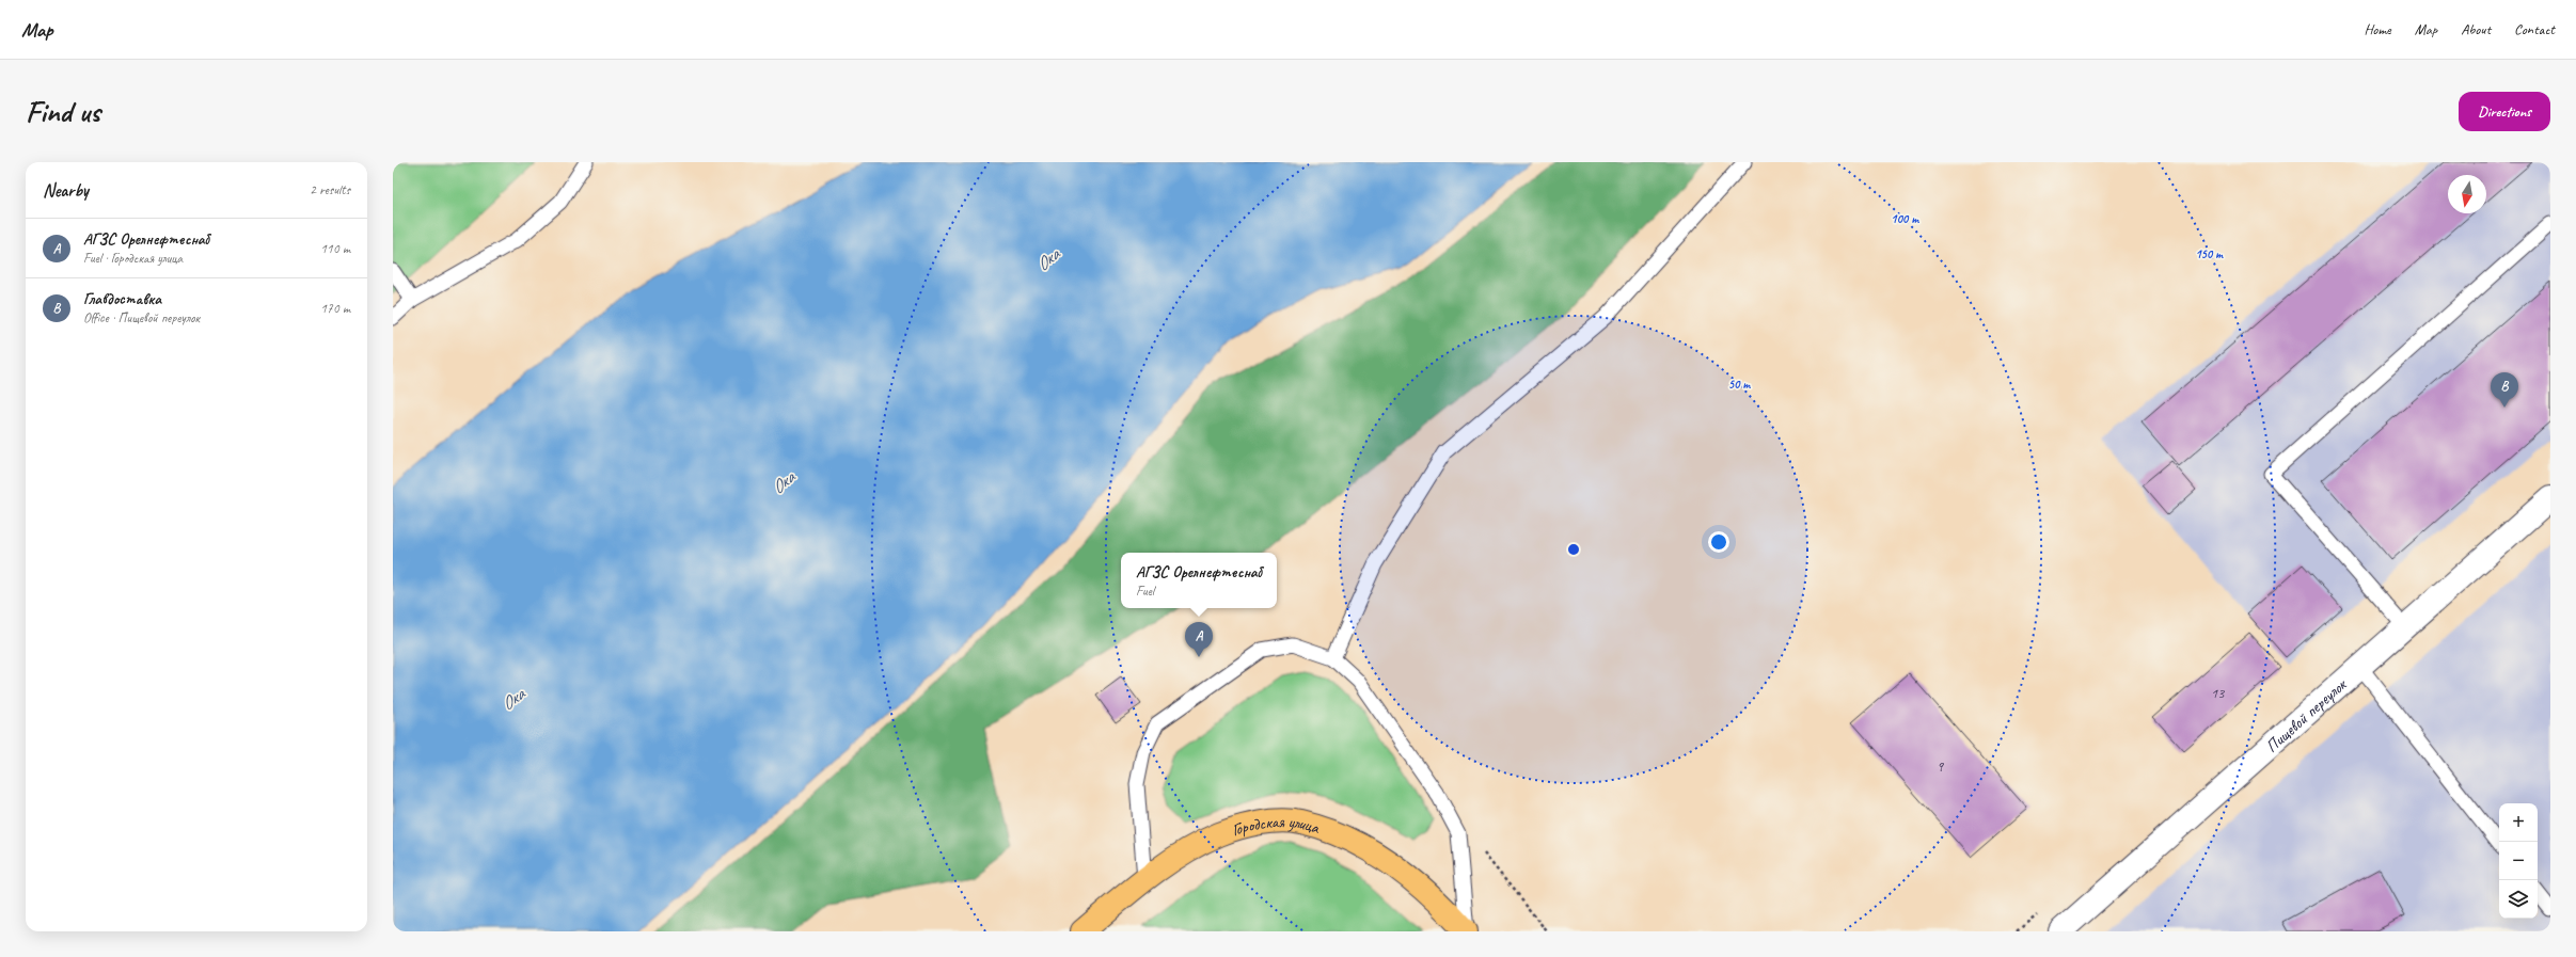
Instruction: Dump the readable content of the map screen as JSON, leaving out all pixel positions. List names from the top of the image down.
{
  "streets": {
    "highway": ["Городская улица"],
    "street": ["Пищевой переулок"]
  },
  "water": ["Ока"],
  "house_numbers": ["13", "9"],
  "north": "bottom",
  "page": {
    "header": "Map",
    "nav": [
      "Home",
      "Map",
      "About",
      "Contact"
    ],
    "buttons": "Directions",
    "title": "Find us",
    "heading": ["Nearby", "2 results"],
    "list": [
      {
        "mark": "A",
        "name": "АГЗС Орелнефтеснаб",
        "note": "Fuel · Городская улица",
        "value": "110 m"
      },
      {
        "mark": "B",
        "name": "Главдоставка",
        "note": "Office · Пищевой переулок",
        "value": "170 m"
      }
    ],
    "pins": ["B", "A"],
    "popup": ["АГЗС Орелнефтеснаб", "Fuel"],
    "map_buttons": ["+", "−"]
  },
  "rings": ["100 m", "150 m", "50 m"]
}
